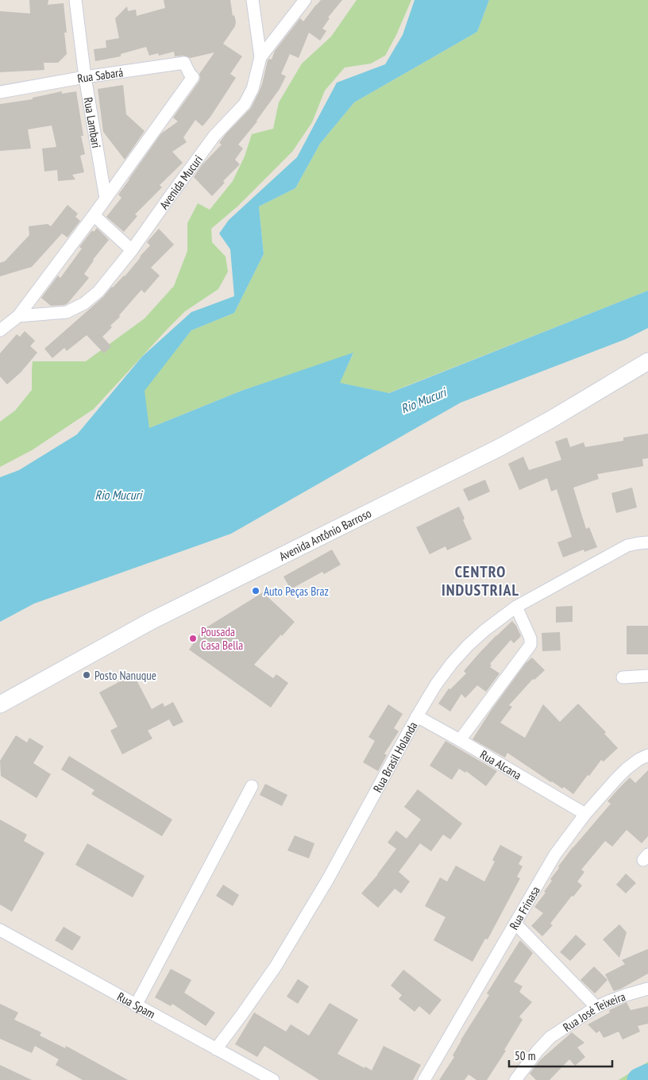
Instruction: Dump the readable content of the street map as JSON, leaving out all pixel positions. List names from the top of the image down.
{
  "streets": {
    "main road": ["Avenida Antônio Barroso"],
    "street": [
      "Rua Sabará",
      "Rua Lambari",
      "Avenida Mucuri",
      "Rua Brasil Holanda",
      "Rua Alcana",
      "Rua Frinasa",
      "Rua Spam",
      "Rua José Teixeira"
    ]
  },
  "crossings": [
    ["Rua Sabará", "Rua Lambari"],
    ["Rua Brasil Holanda", "Rua Alcana"],
    ["Rua Brasil Holanda", "Rua Spam"],
    ["Rua Alcana", "Rua Frinasa"]
  ],
  "districts": ["CENTRO INDUSTRIAL"],
  "water": ["Rio Mucuri"],
  "places": ["Auto Peças Braz", "Pousada Casa Bella", "Posto Nanuque"],
  "scale_bar": "50 m"
}
